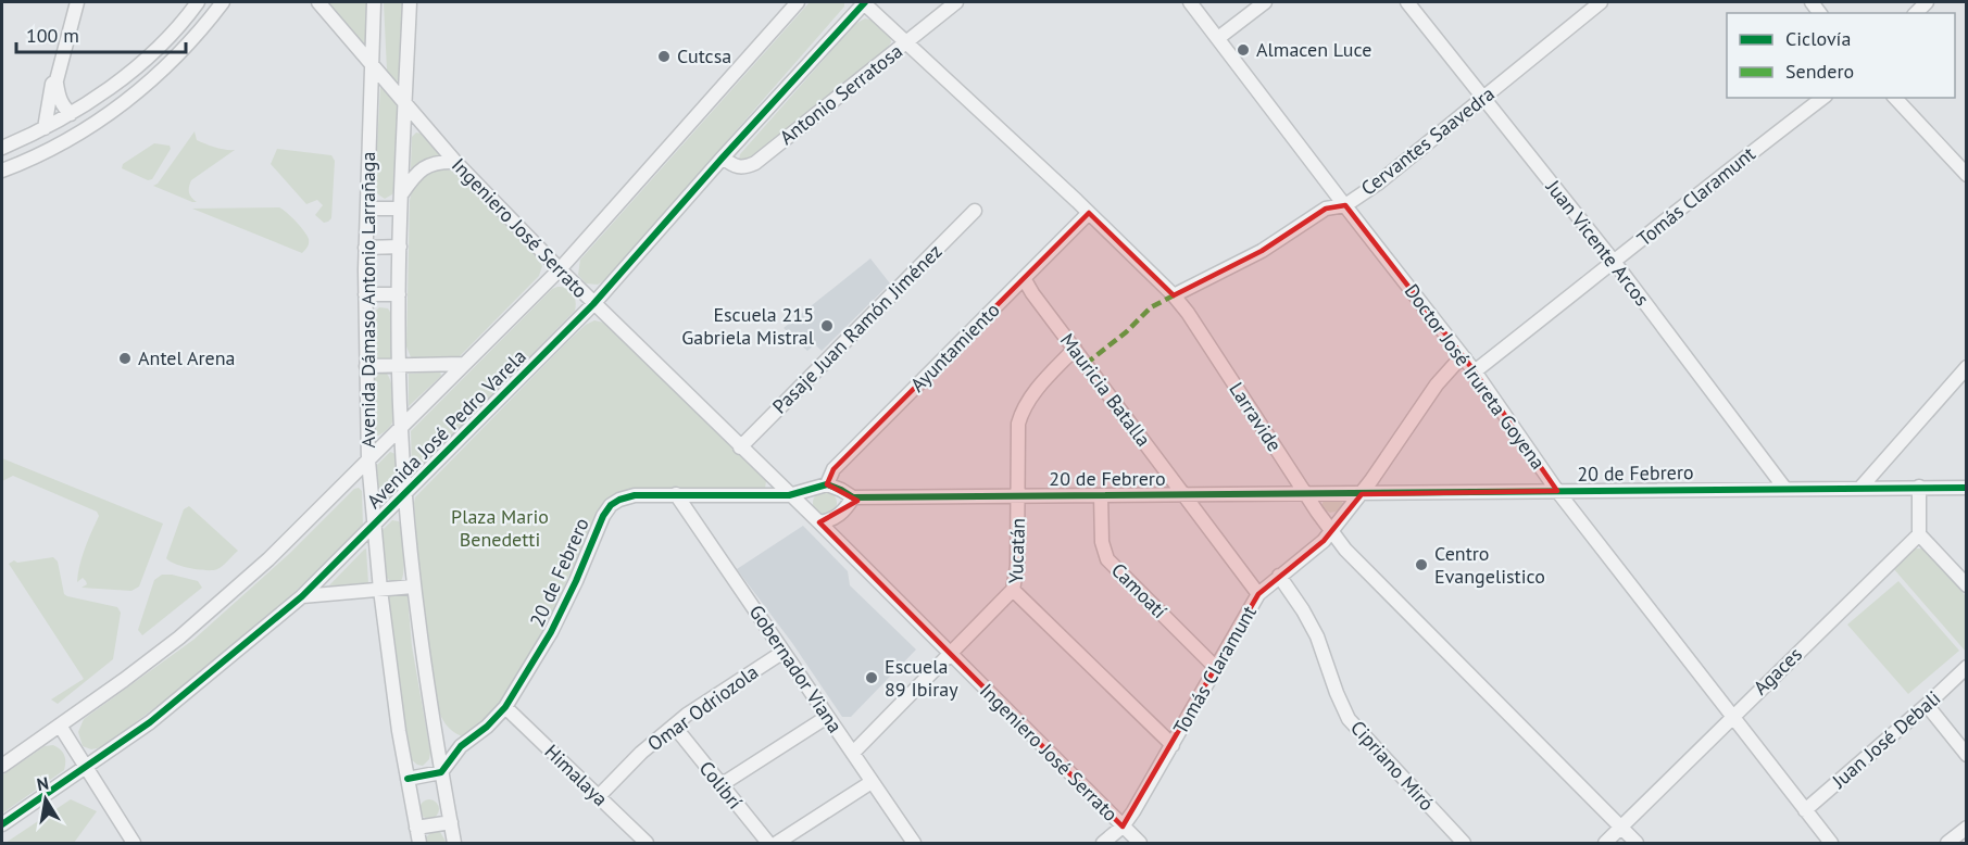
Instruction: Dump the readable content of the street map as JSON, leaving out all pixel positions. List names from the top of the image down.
{
  "streets": {
    "street": [
      "Antonio Serratosa",
      "Cervantes Saavedra",
      "Tomás Claramunt",
      "Ingeniero José Serrato",
      "Juan Vicente Arcos",
      "Avenida Dámaso Antonio Larrañaga",
      "Pasaje Juan Ramón Jiménez",
      "Ayuntamiento",
      "Doctor José Irureta Goyena",
      "Mauricia Batalla",
      "Larravide",
      "Avenida José Pedro Varela",
      "20 de Febrero",
      "Yucatán",
      "Camoatí",
      "Gobernador Viana",
      "Agaces",
      "Omar Odriozola",
      "Juan José Debali",
      "Cipriano Miró",
      "Himalaya",
      "Colibrí"
    ]
  },
  "crossings": [
    ["Antonio Serratosa", "Larravide"],
    ["Antonio Serratosa", "Avenida José Pedro Varela"],
    ["Cervantes Saavedra", "Juan Vicente Arcos"],
    ["Cervantes Saavedra", "Doctor José Irureta Goyena"],
    ["Cervantes Saavedra", "Larravide"],
    ["Tomás Claramunt", "Ingeniero José Serrato"],
    ["Tomás Claramunt", "Juan Vicente Arcos"],
    ["Tomás Claramunt", "Doctor José Irureta Goyena"],
    ["Tomás Claramunt", "Mauricia Batalla"],
    ["Tomás Claramunt", "Larravide"],
    ["Tomás Claramunt", "20 de Febrero"],
    ["Tomás Claramunt", "Yucatán"],
    ["Tomás Claramunt", "Camoatí"],
    ["Tomás Claramunt", "Cipriano Miró"],
    ["Ingeniero José Serrato", "Avenida Dámaso Antonio Larrañaga"],
    ["Ingeniero José Serrato", "Pasaje Juan Ramón Jiménez"],
    ["Ingeniero José Serrato", "Avenida José Pedro Varela"],
    ["Ingeniero José Serrato", "20 de Febrero"],
    ["Juan Vicente Arcos", "20 de Febrero"],
    ["Avenida Dámaso Antonio Larrañaga", "Avenida José Pedro Varela"],
    ["Avenida Dámaso Antonio Larrañaga", "20 de Febrero"],
    ["Ayuntamiento", "Mauricia Batalla"],
    ["Ayuntamiento", "Larravide"],
    ["Ayuntamiento", "20 de Febrero"],
    ["Doctor José Irureta Goyena", "20 de Febrero"],
    ["Doctor José Irureta Goyena", "Agaces"],
    ["Doctor José Irureta Goyena", "Juan José Debali"],
    ["Mauricia Batalla", "20 de Febrero"],
    ["Mauricia Batalla", "Yucatán"],
    ["Larravide", "Avenida José Pedro Varela"],
    ["Larravide", "20 de Febrero"],
    ["Larravide", "Agaces"],
    ["20 de Febrero", "Yucatán"],
    ["20 de Febrero", "Camoatí"],
    ["20 de Febrero", "Gobernador Viana"],
    ["20 de Febrero", "Himalaya"],
    ["Gobernador Viana", "Omar Odriozola"],
    ["Omar Odriozola", "Himalaya"],
    ["Omar Odriozola", "Colibrí"]
  ],
  "parks": ["Plaza Mario Benedetti"],
  "places": [
    "Almacen Luce",
    "Cutcsa",
    "Escuela 215 Gabriela Mistral",
    "Antel Arena",
    "Centro Evangelistico",
    "Escuela 89 Ibiray"
  ],
  "legend": ["Ciclovía", "Sendero"],
  "scale_bar": "100 m",
  "north": "top"
}
